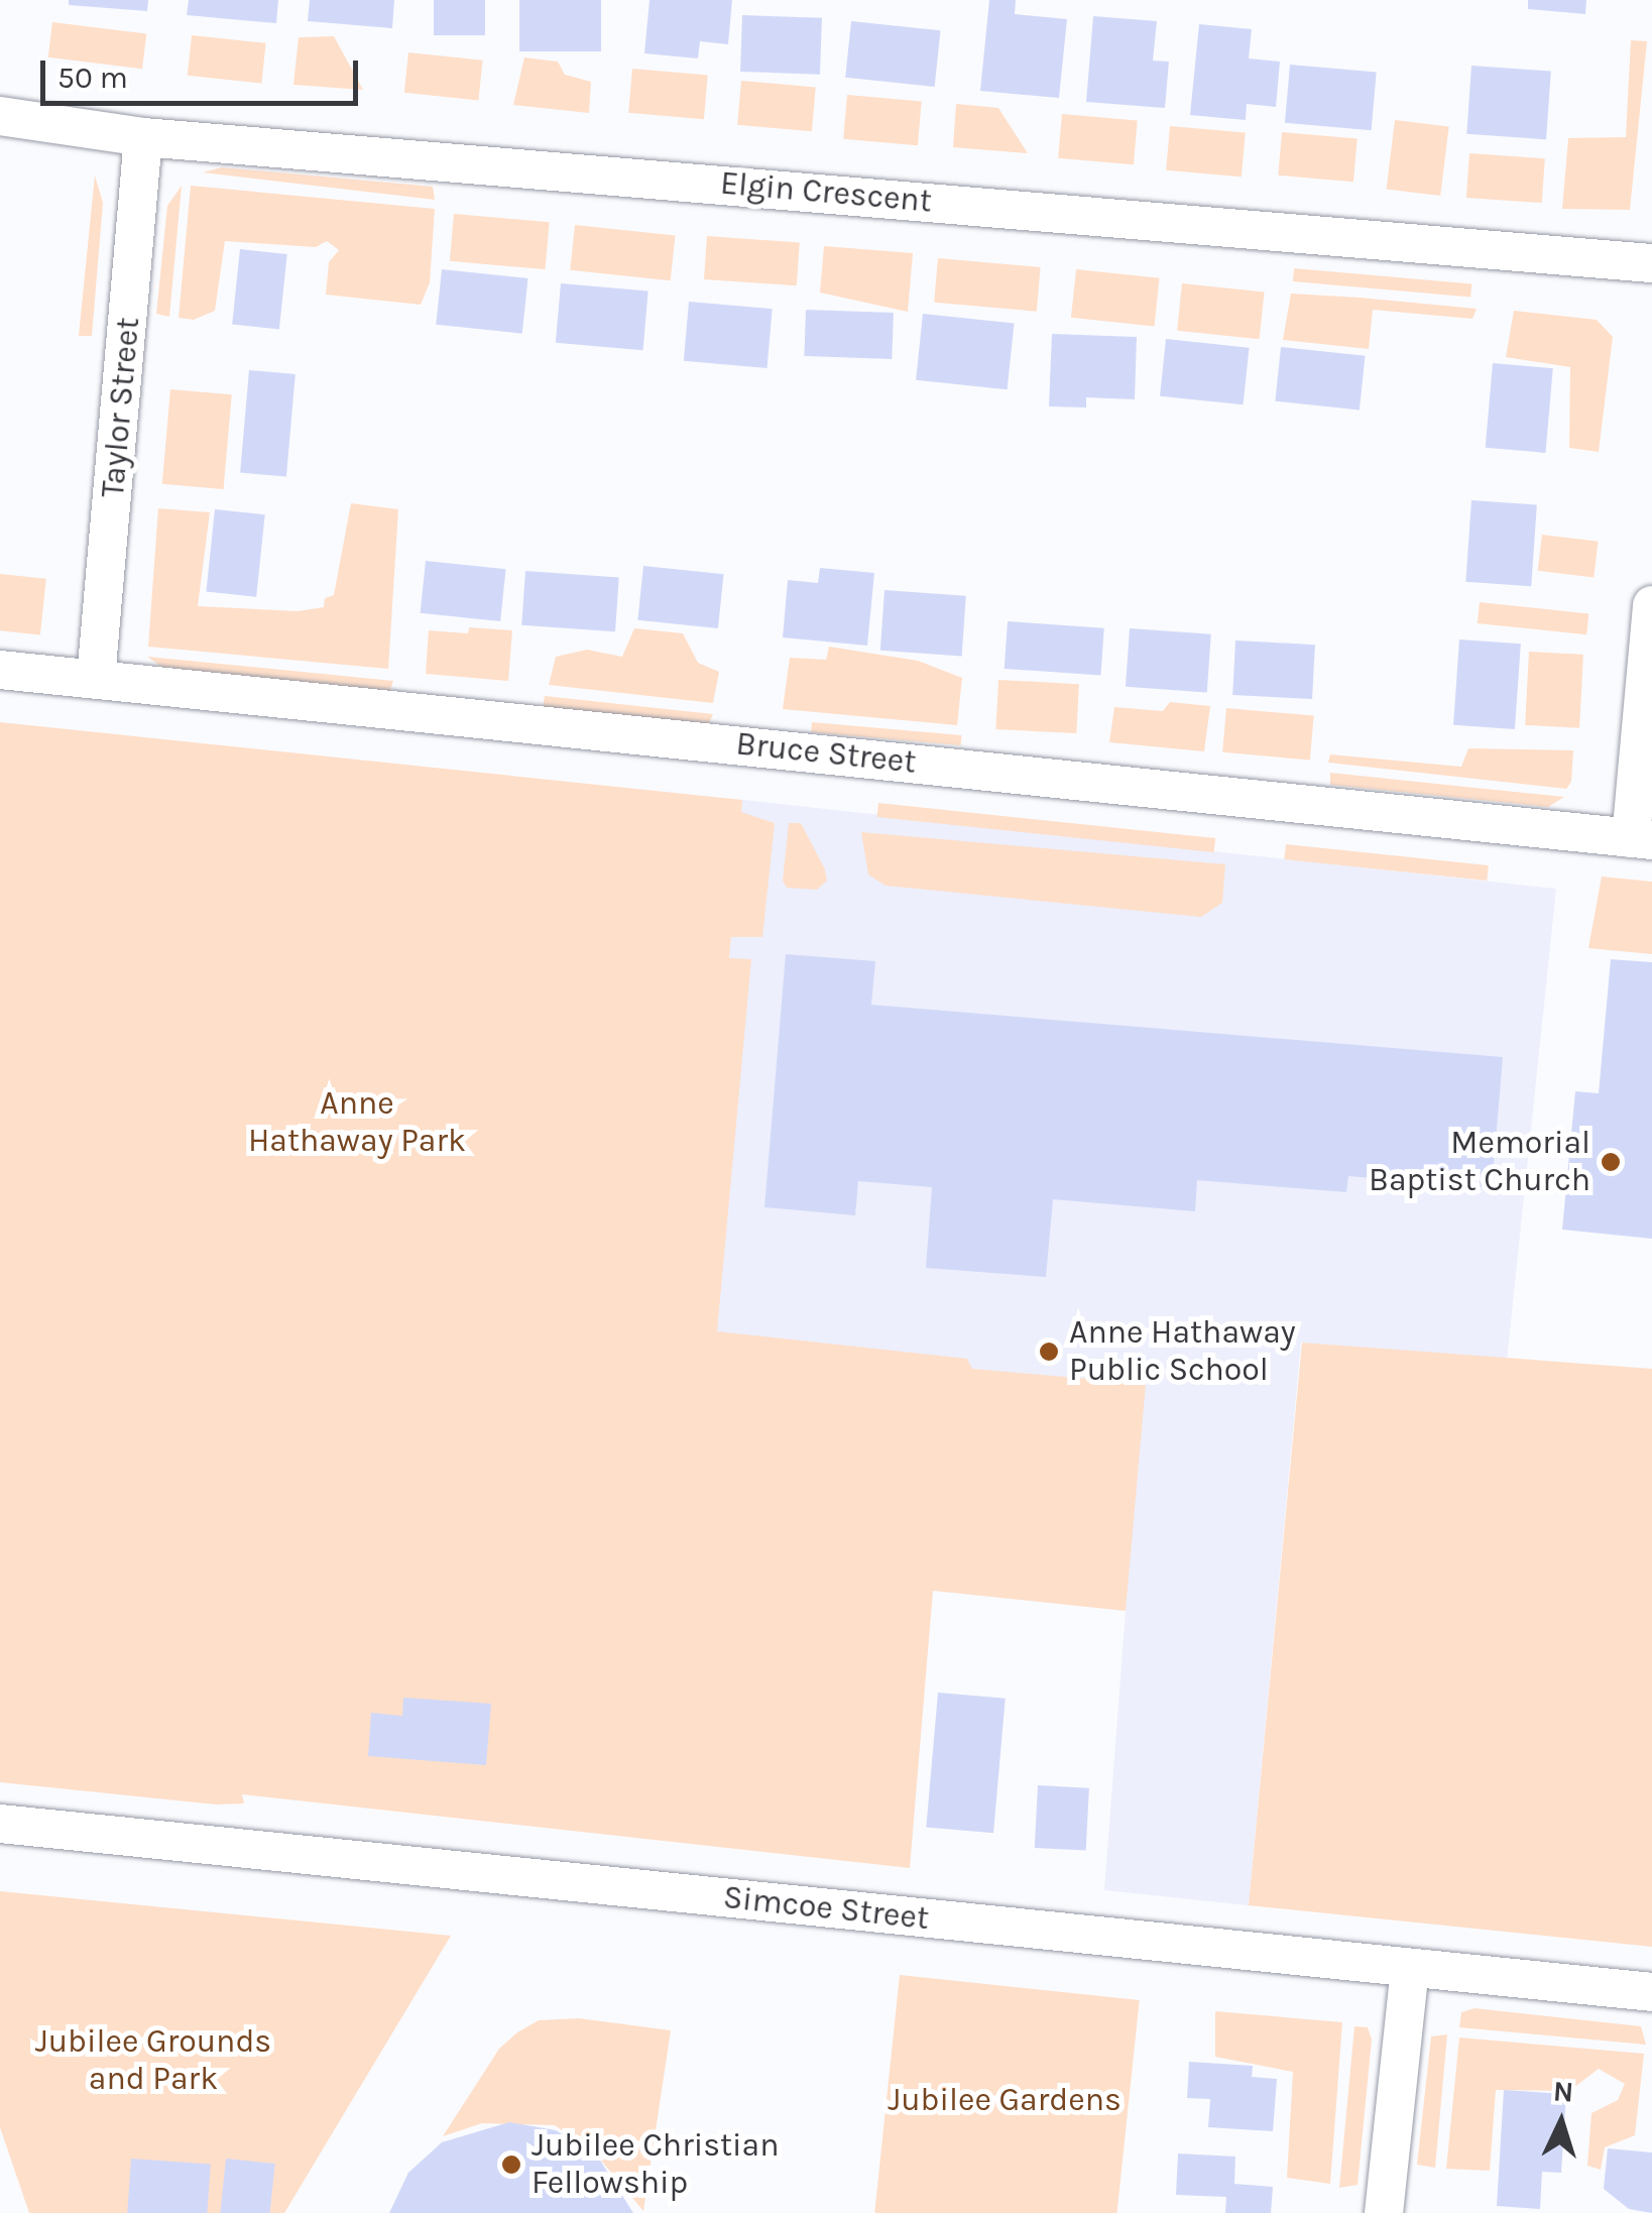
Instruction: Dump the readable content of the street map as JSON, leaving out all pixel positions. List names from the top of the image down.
{
  "streets": {
    "street": [
      "Elgin Crescent",
      "Taylor Street",
      "Bruce Street",
      "Simcoe Street"
    ]
  },
  "crossings": [
    ["Elgin Crescent", "Taylor Street"],
    ["Taylor Street", "Bruce Street"]
  ],
  "parks": ["Anne Hathaway Park", "Jubilee Grounds and Park", "Jubilee Gardens"],
  "places": ["Memorial Baptist Church", "Anne Hathaway Public School", "Jubilee Christian Fellowship"],
  "scale_bar": "50 m",
  "north": "top"
}
